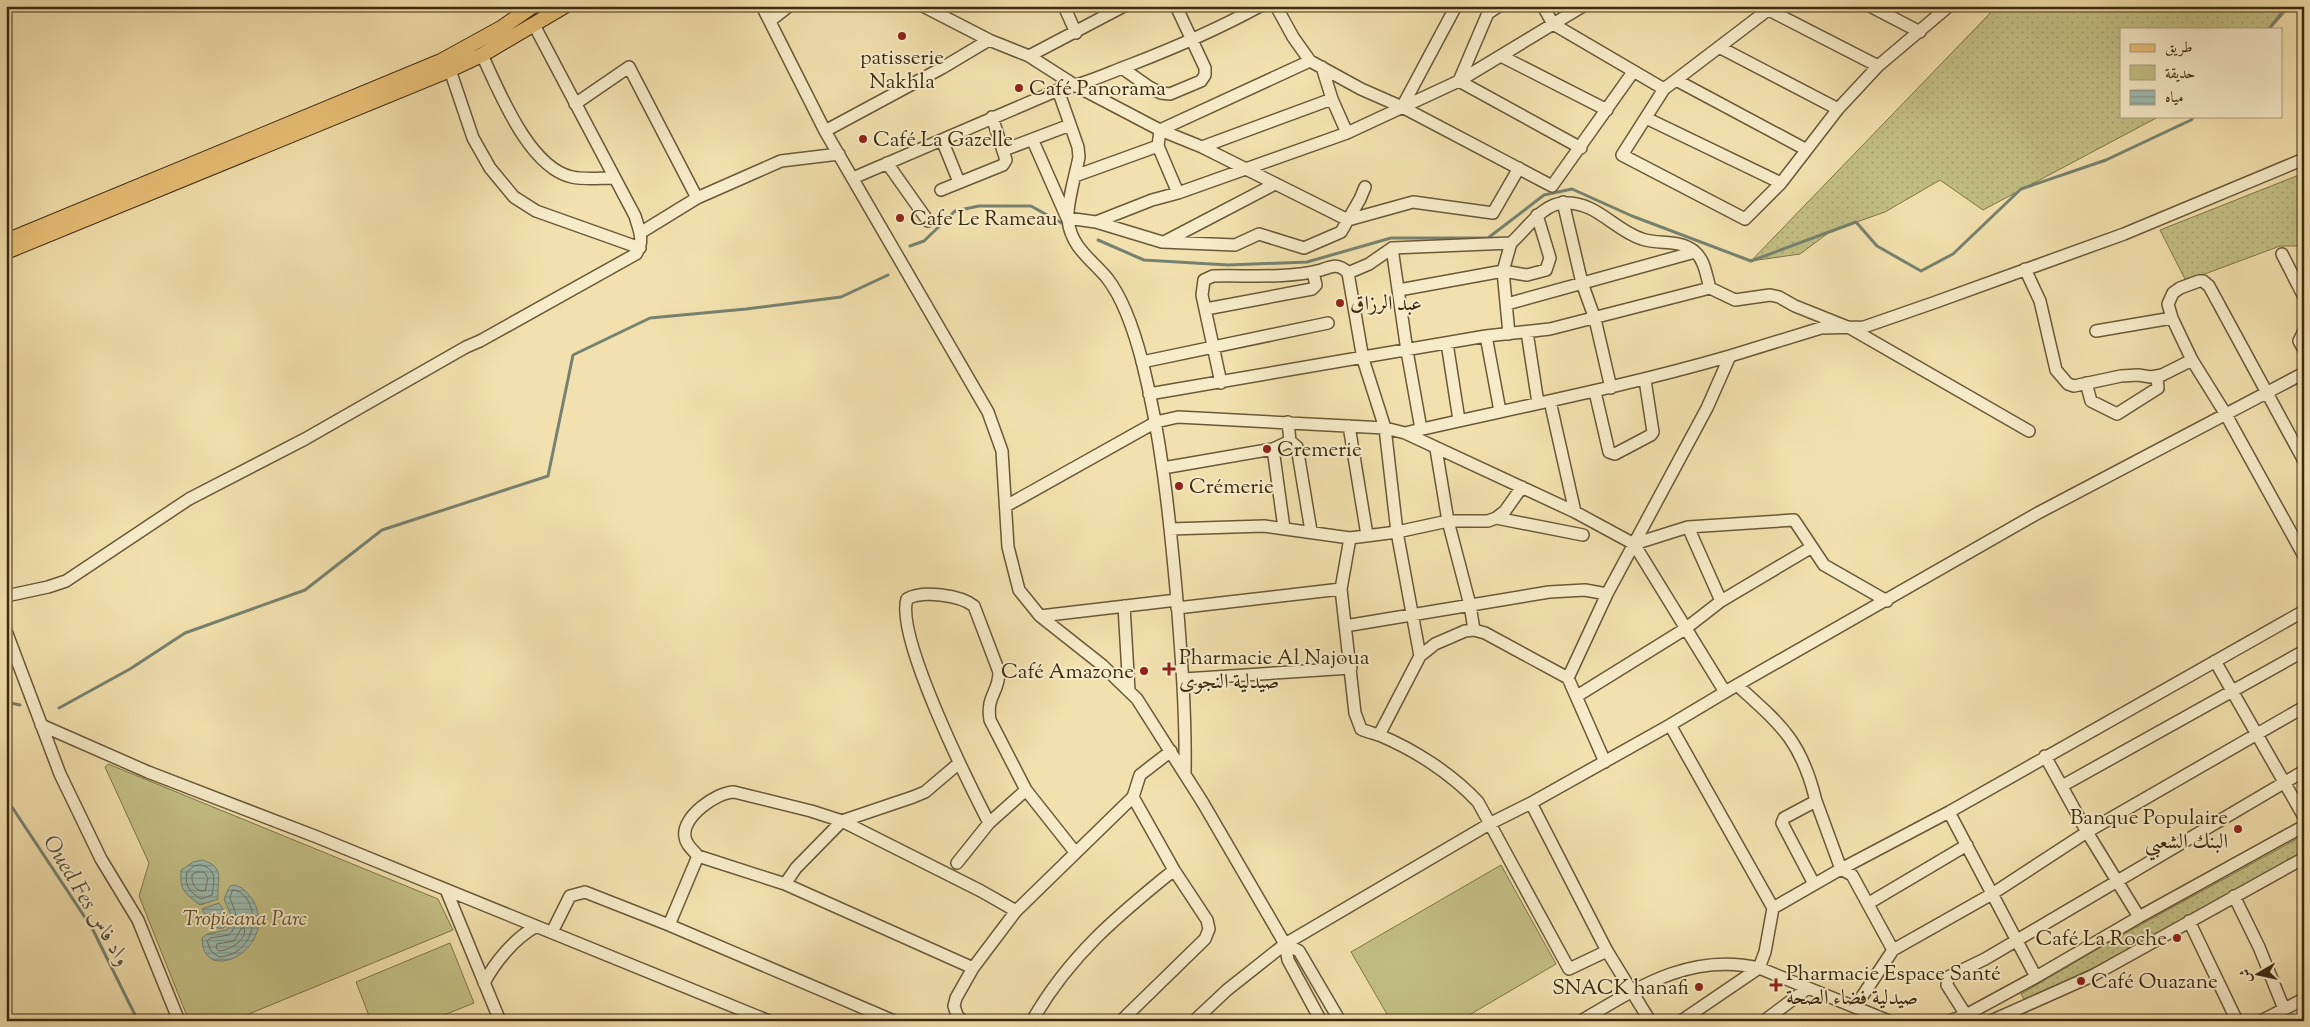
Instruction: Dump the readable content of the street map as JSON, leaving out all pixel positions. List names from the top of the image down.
{
  "water": ["Oued Fes واد فاس"],
  "parks": ["Tropicana Parc"],
  "places": {
    "other": [
      "patisserie Nakhla",
      "Café Panorama",
      "Café La Gazelle",
      "Cafe Le Rameau",
      "عبد الرزاق",
      "Cremerie",
      "Crémerie",
      "Café Amazone",
      "Banque Populaire البنك الشعبي",
      "Café La Roche",
      "Café Ouazane",
      "SNACK hanafi"
    ],
    "health": ["Pharmacie Al Najoua صيدلية النجوى", "Pharmacie Espace Santé صيدلية فضاء الصحة"]
  },
  "legend": ["طريق", "حديقة", "مياه"],
  "north": "left"
}
